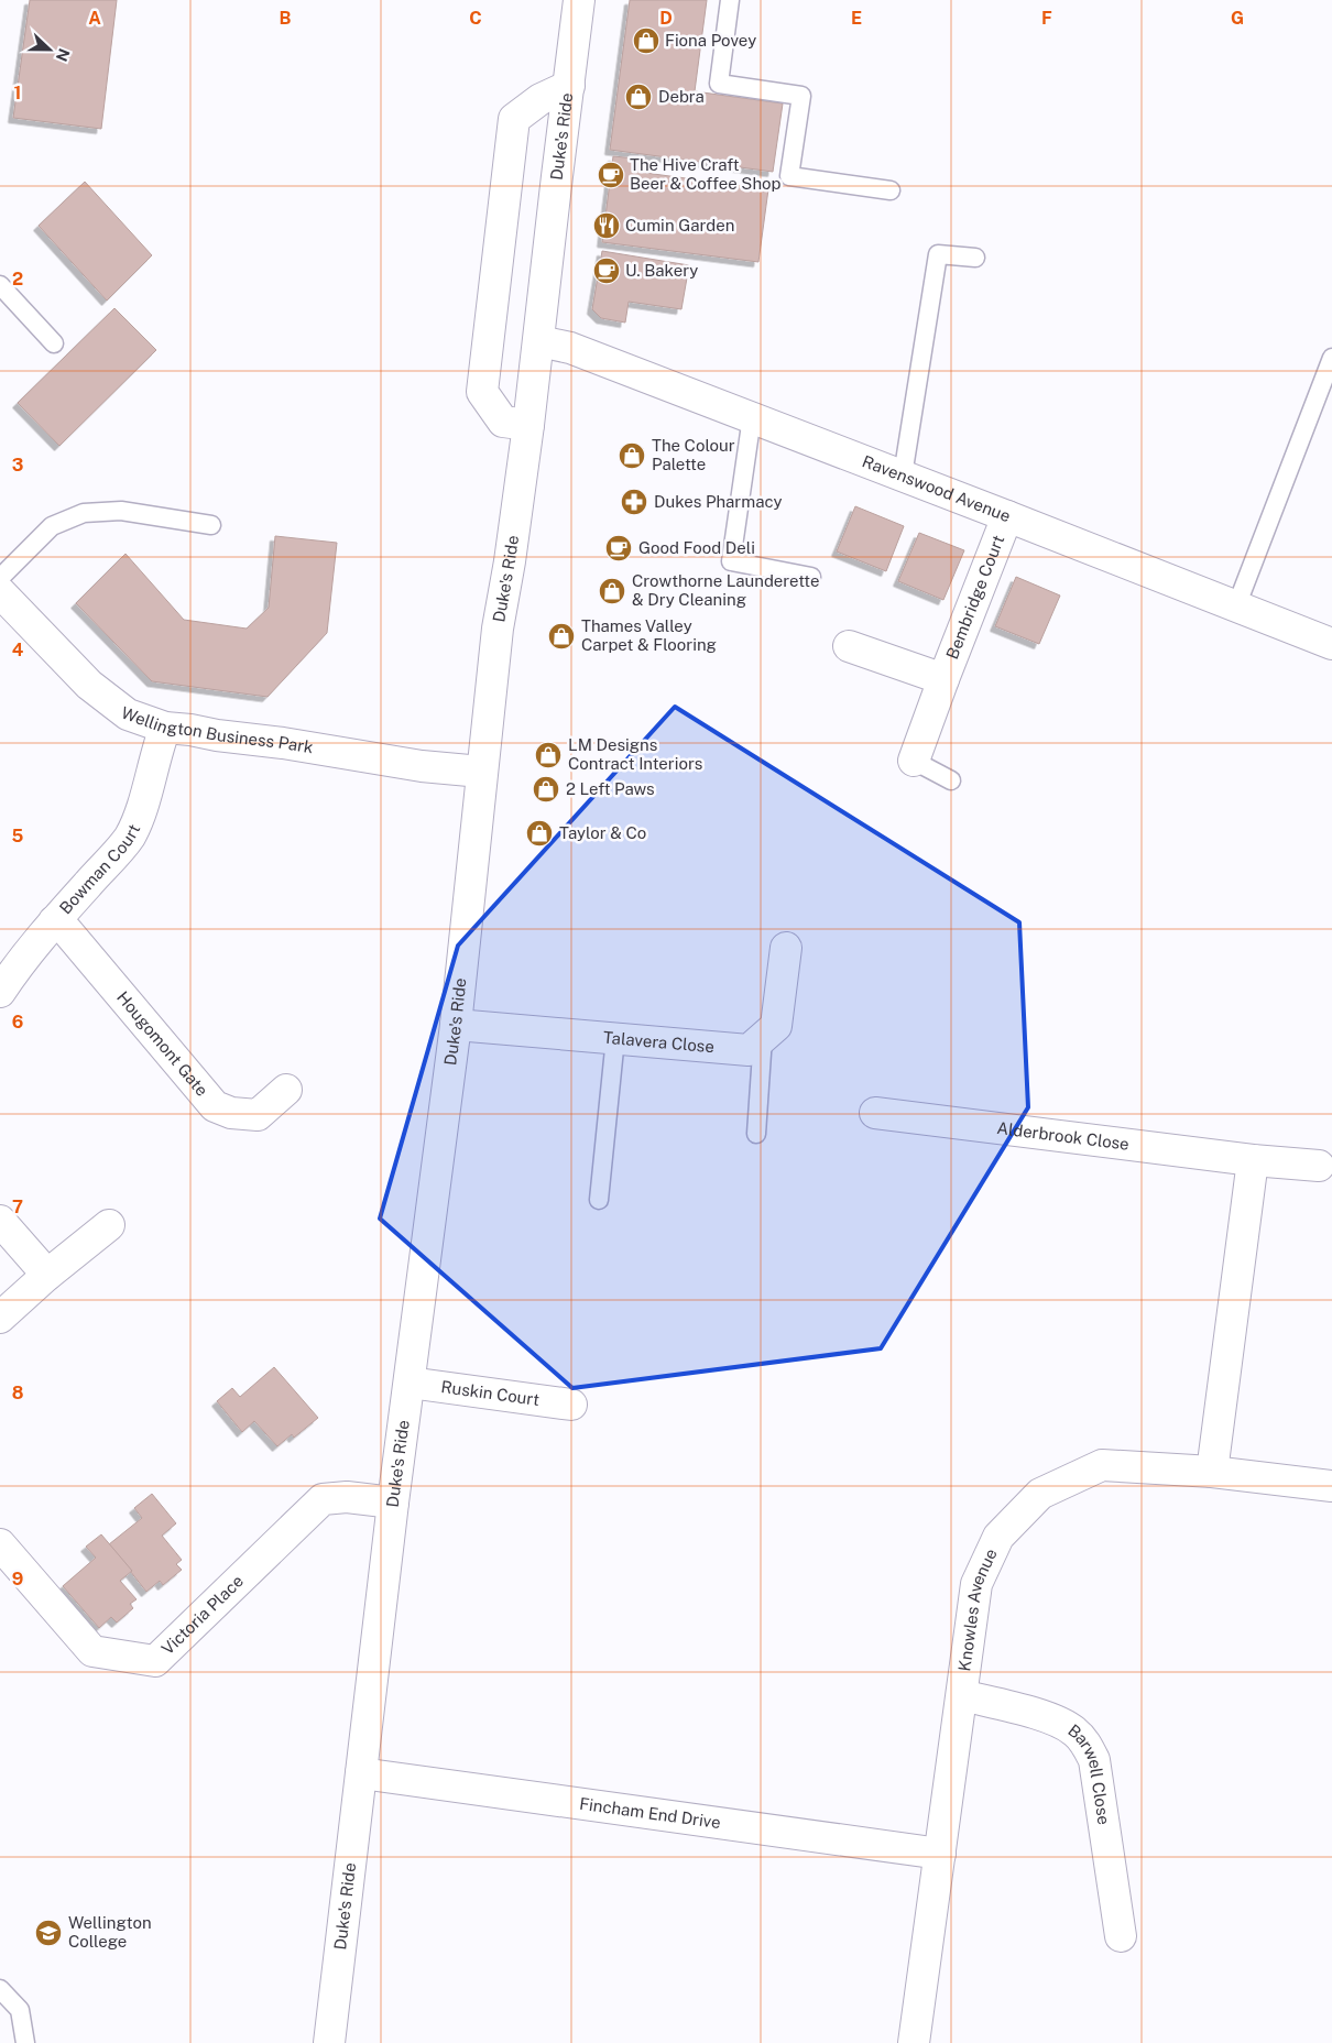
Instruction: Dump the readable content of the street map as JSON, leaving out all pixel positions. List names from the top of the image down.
{
  "streets": {
    "street": [
      "Duke's Ride",
      "Ravenswood Avenue",
      "Bembridge Court",
      "Wellington Business Park",
      "Bowman Court",
      "Talavera Close",
      "Hougomont Gate",
      "Alderbrook Close",
      "Ruskin Court",
      "Knowles Avenue",
      "Victoria Place",
      "Barwell Close",
      "Fincham End Drive"
    ]
  },
  "crossings": [
    ["Duke's Ride", "Ravenswood Avenue"],
    ["Duke's Ride", "Wellington Business Park"],
    ["Duke's Ride", "Talavera Close"],
    ["Duke's Ride", "Ruskin Court"],
    ["Duke's Ride", "Victoria Place"],
    ["Duke's Ride", "Fincham End Drive"],
    ["Ravenswood Avenue", "Bembridge Court"],
    ["Wellington Business Park", "Bowman Court"],
    ["Bowman Court", "Hougomont Gate"],
    ["Knowles Avenue", "Barwell Close"],
    ["Knowles Avenue", "Fincham End Drive"]
  ],
  "places": {
    "shop": [
      "Fiona Povey",
      "Debra",
      "The Colour Palette",
      "Crowthorne Launderette & Dry Cleaning",
      "Thames Valley Carpet & Flooring",
      "LM Designs Contract Interiors",
      "2 Left Paws",
      "Taylor & Co"
    ],
    "cafe": ["The Hive Craft Beer & Coffee Shop", "U. Bakery", "Good Food Deli"],
    "restaurant": ["Cumin Garden"],
    "pharmacy": ["Dukes Pharmacy"],
    "school or university": ["Wellington College"]
  },
  "north": "right",
  "grid": {
    "columns": [
      "A",
      "B",
      "C",
      "D",
      "E",
      "F",
      "G"
    ],
    "rows": [
      "1",
      "2",
      "3",
      "4",
      "5",
      "6",
      "7",
      "8",
      "9"
    ]
  }
}
